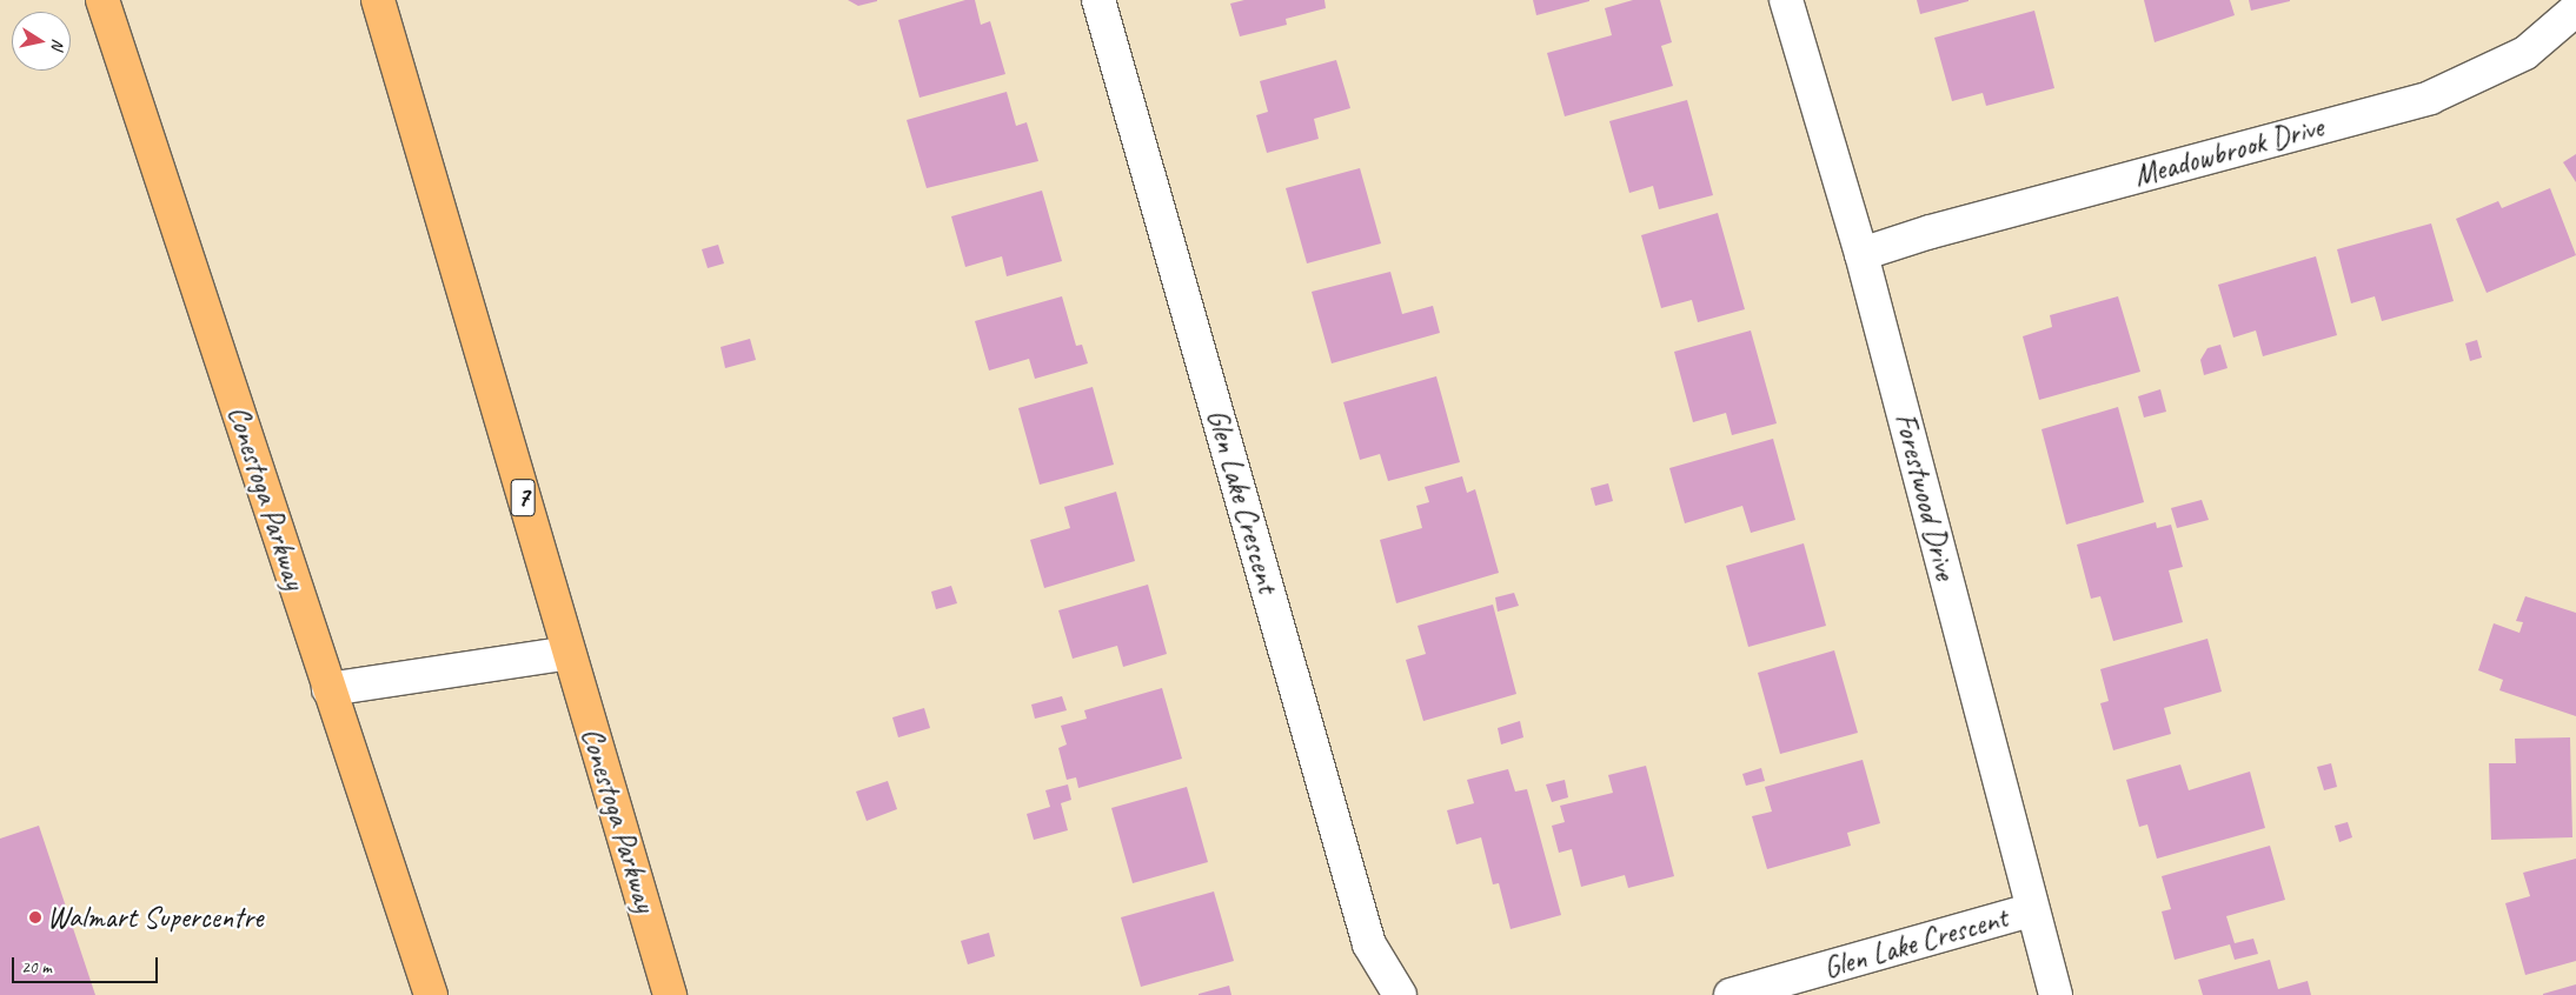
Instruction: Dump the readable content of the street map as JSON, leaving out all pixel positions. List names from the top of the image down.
{
  "streets": {
    "highway": ["Conestoga Parkway", "7"],
    "street": ["Meadowbrook Drive", "Forestwood Drive", "Glen Lake Crescent"]
  },
  "crossings": [
    ["Meadowbrook Drive", "Forestwood Drive"],
    ["Forestwood Drive", "Glen Lake Crescent"]
  ],
  "places": ["Walmart Supercentre"],
  "scale_bar": "20 m",
  "north": "right"
}
